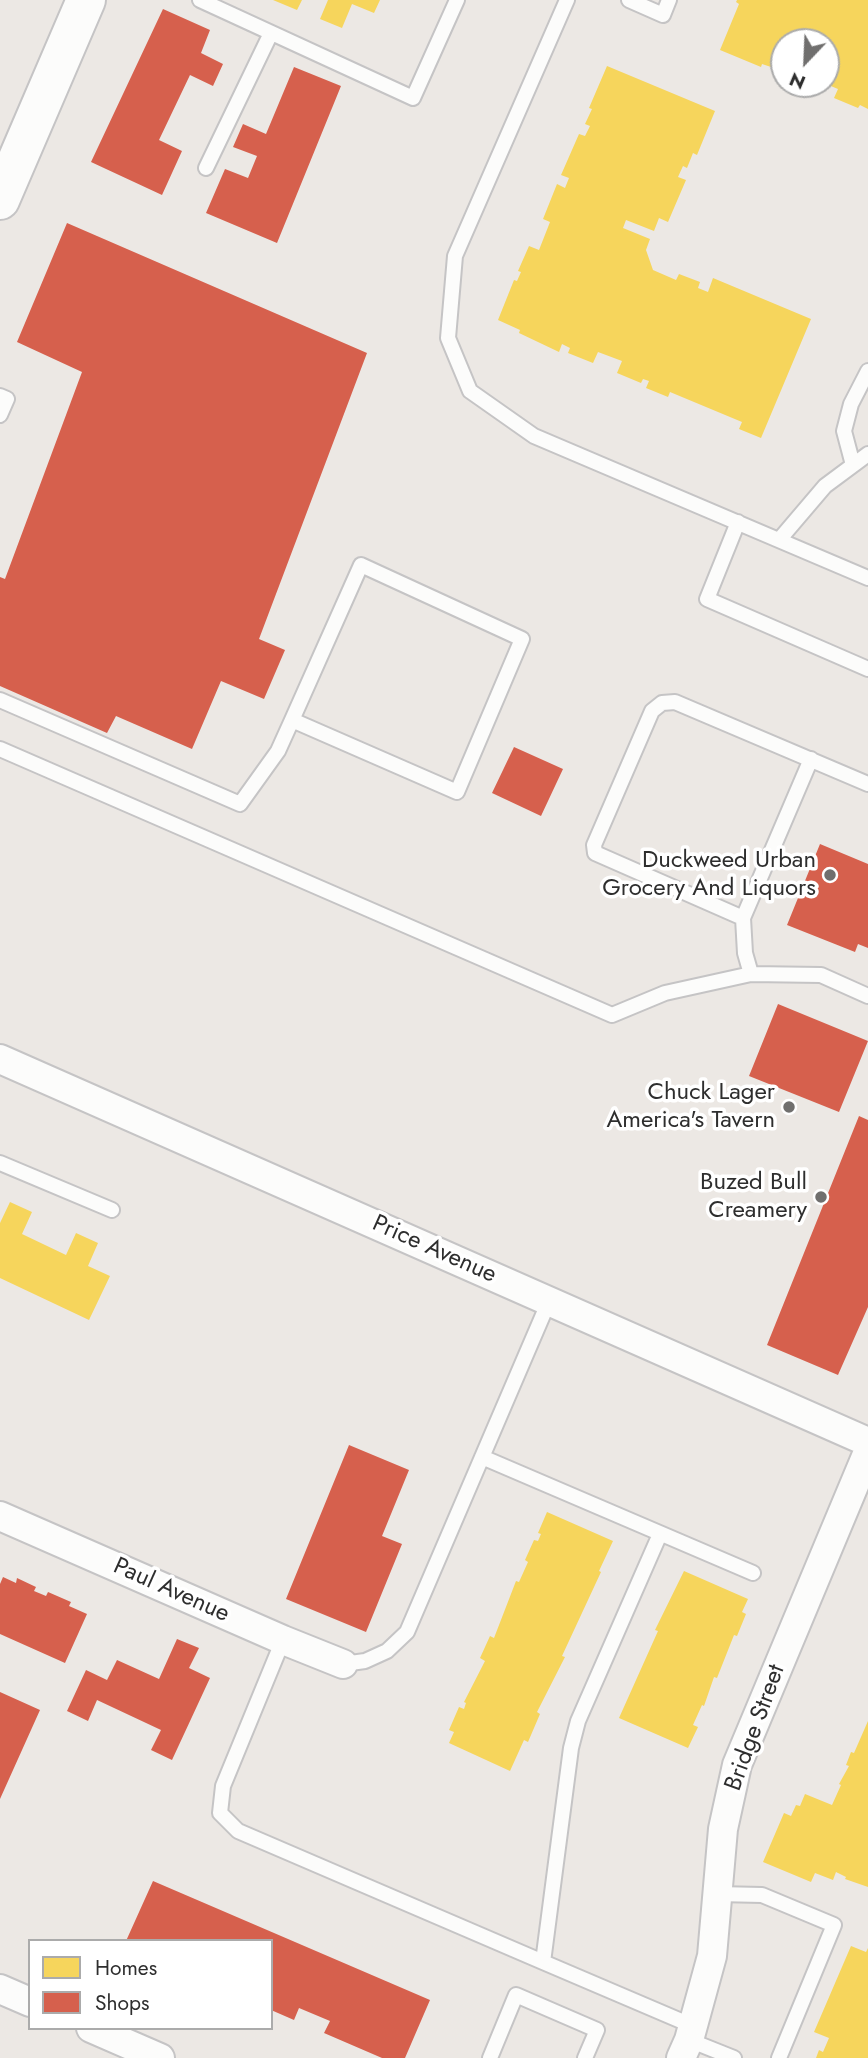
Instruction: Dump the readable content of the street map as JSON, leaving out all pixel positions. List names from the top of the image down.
{
  "streets": {
    "street": ["Price Avenue", "Paul Avenue", "Bridge Street"]
  },
  "places": ["Duckweed Urban Grocery And Liquors", "Chuck Lager America's Tavern", "Buzed Bull Creamery"],
  "legend": ["Homes", "Shops"],
  "north": "bottom left"
}
